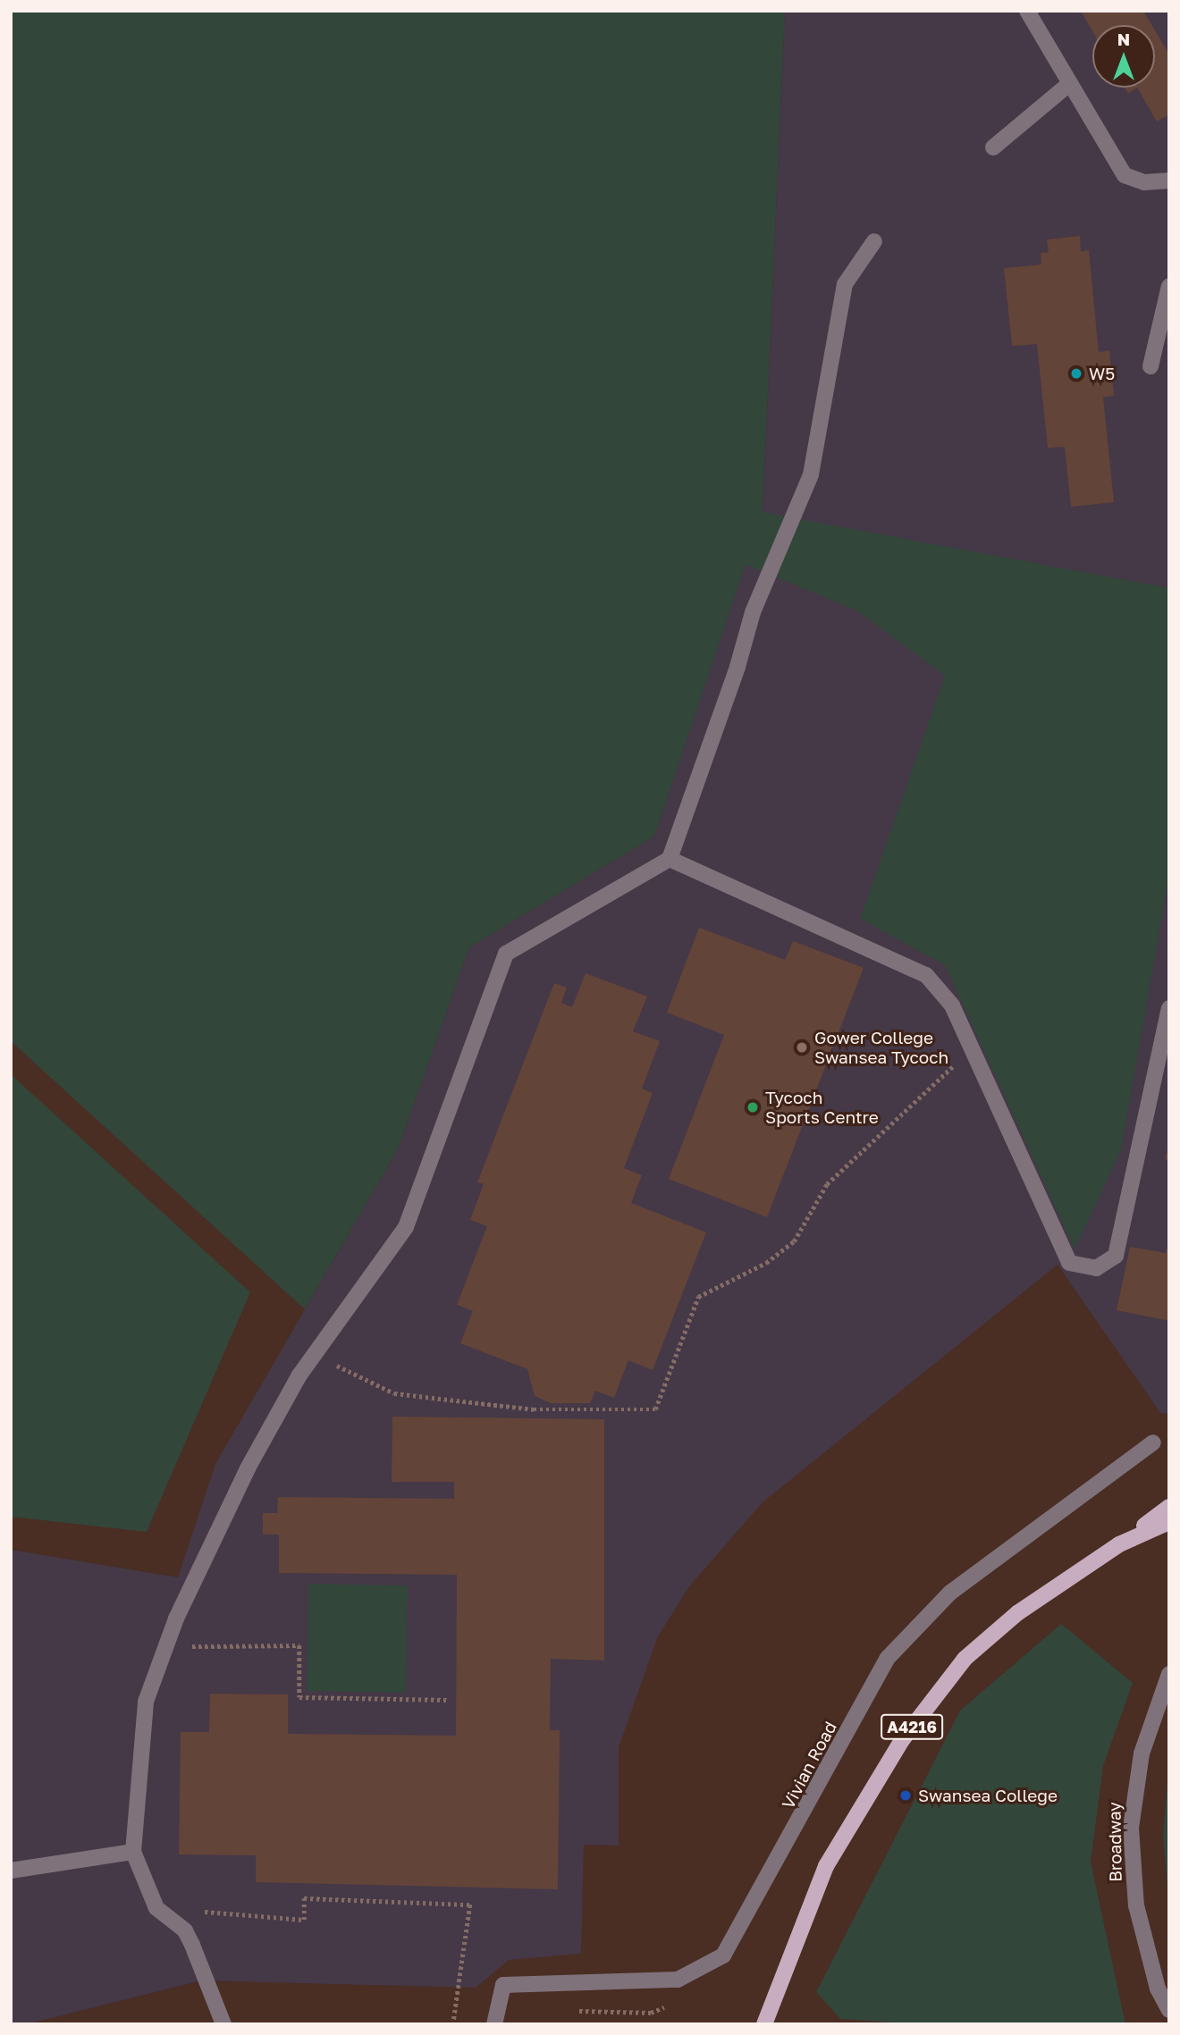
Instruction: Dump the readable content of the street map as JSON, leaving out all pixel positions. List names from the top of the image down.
{
  "streets": {
    "main road": ["A4216"],
    "street": ["Vivian Road", "Broadway"]
  },
  "places": [
    "W5",
    "Gower College Swansea Tycoch",
    "Tycoch Sports Centre",
    "Swansea College"
  ],
  "north": "top"
}
